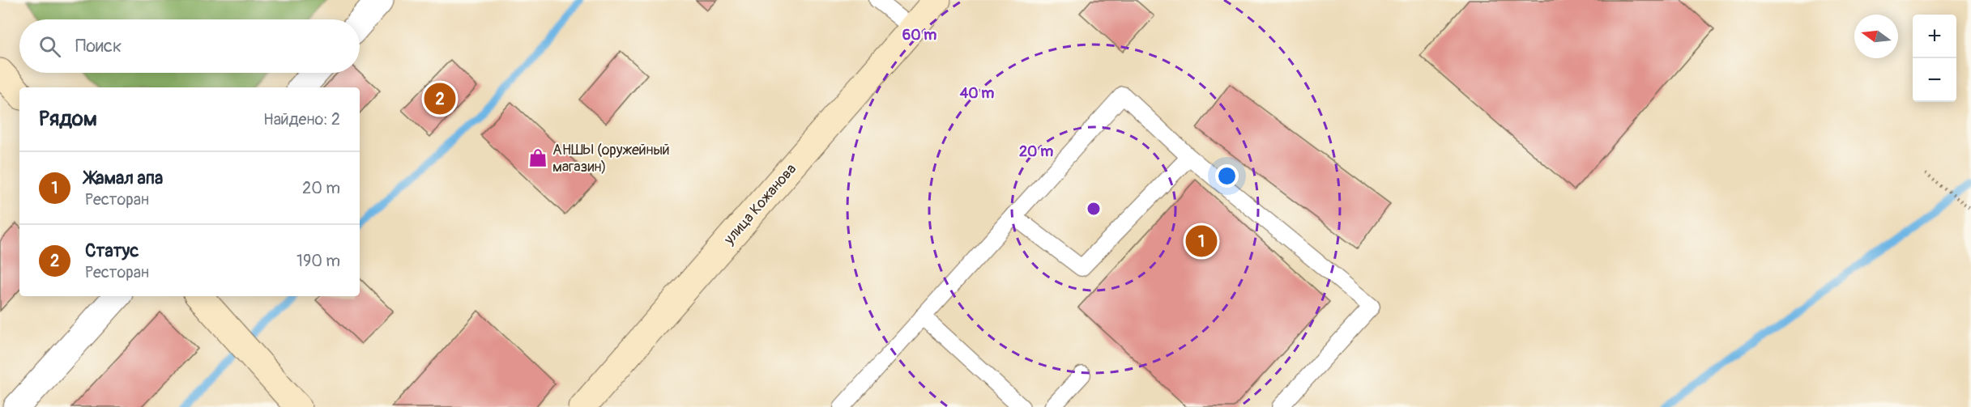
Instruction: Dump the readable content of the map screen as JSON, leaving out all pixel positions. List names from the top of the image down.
{
  "streets": {
    "main road": ["улица Кожанова"]
  },
  "places": {
    "shop": ["АНШЫ (оружейный магазин)"]
  },
  "north": "left",
  "page": {
    "map_buttons": ["+", "−"],
    "search": "Поиск",
    "pins": ["2", "1"],
    "heading": ["Рядом", "Найдено: 2"],
    "list": [
      {
        "mark": "1",
        "name": "Жамал апа",
        "note": "Ресторан",
        "value": "20 m"
      },
      {
        "mark": "2",
        "name": "Статус",
        "note": "Ресторан",
        "value": "190 m"
      }
    ]
  },
  "rings": ["60 m", "40 m", "20 m"]
}
